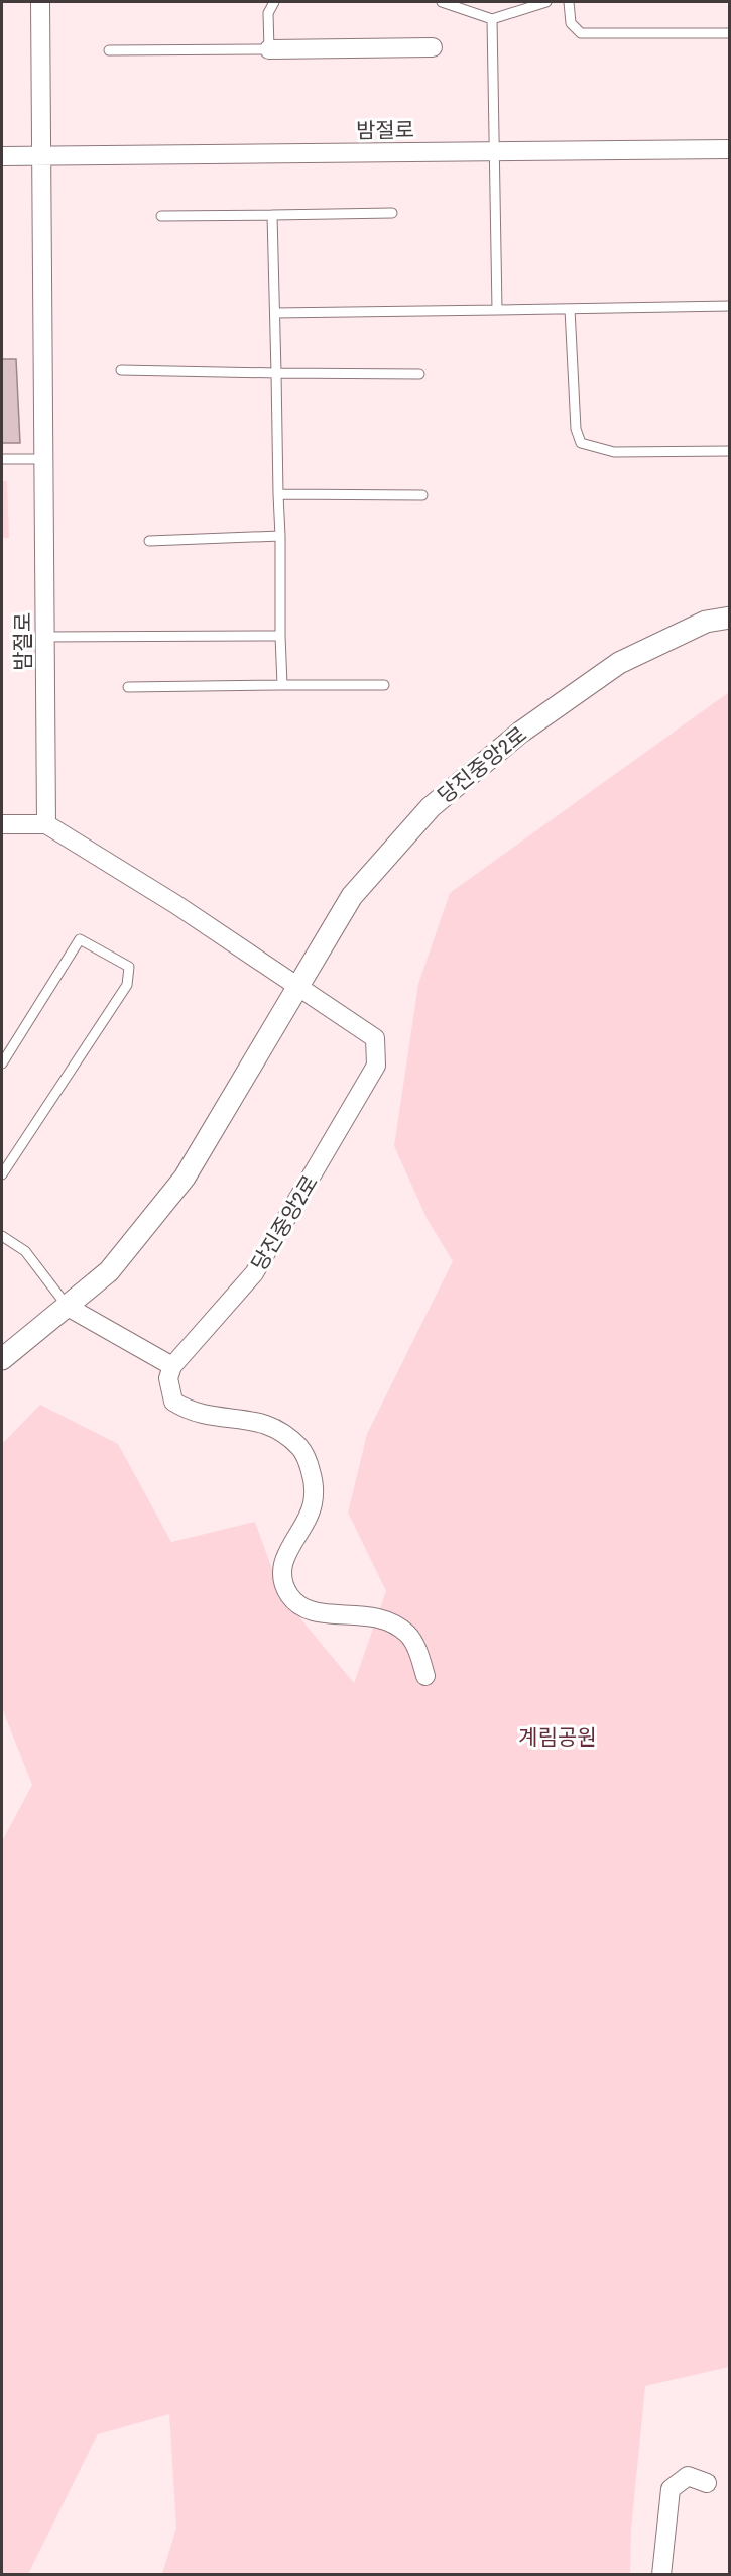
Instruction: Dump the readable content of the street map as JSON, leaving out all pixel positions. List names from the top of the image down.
{
  "streets": {
    "street": ["밤절로", "당진중앙2로"]
  },
  "parks": ["계림공원"]
}
